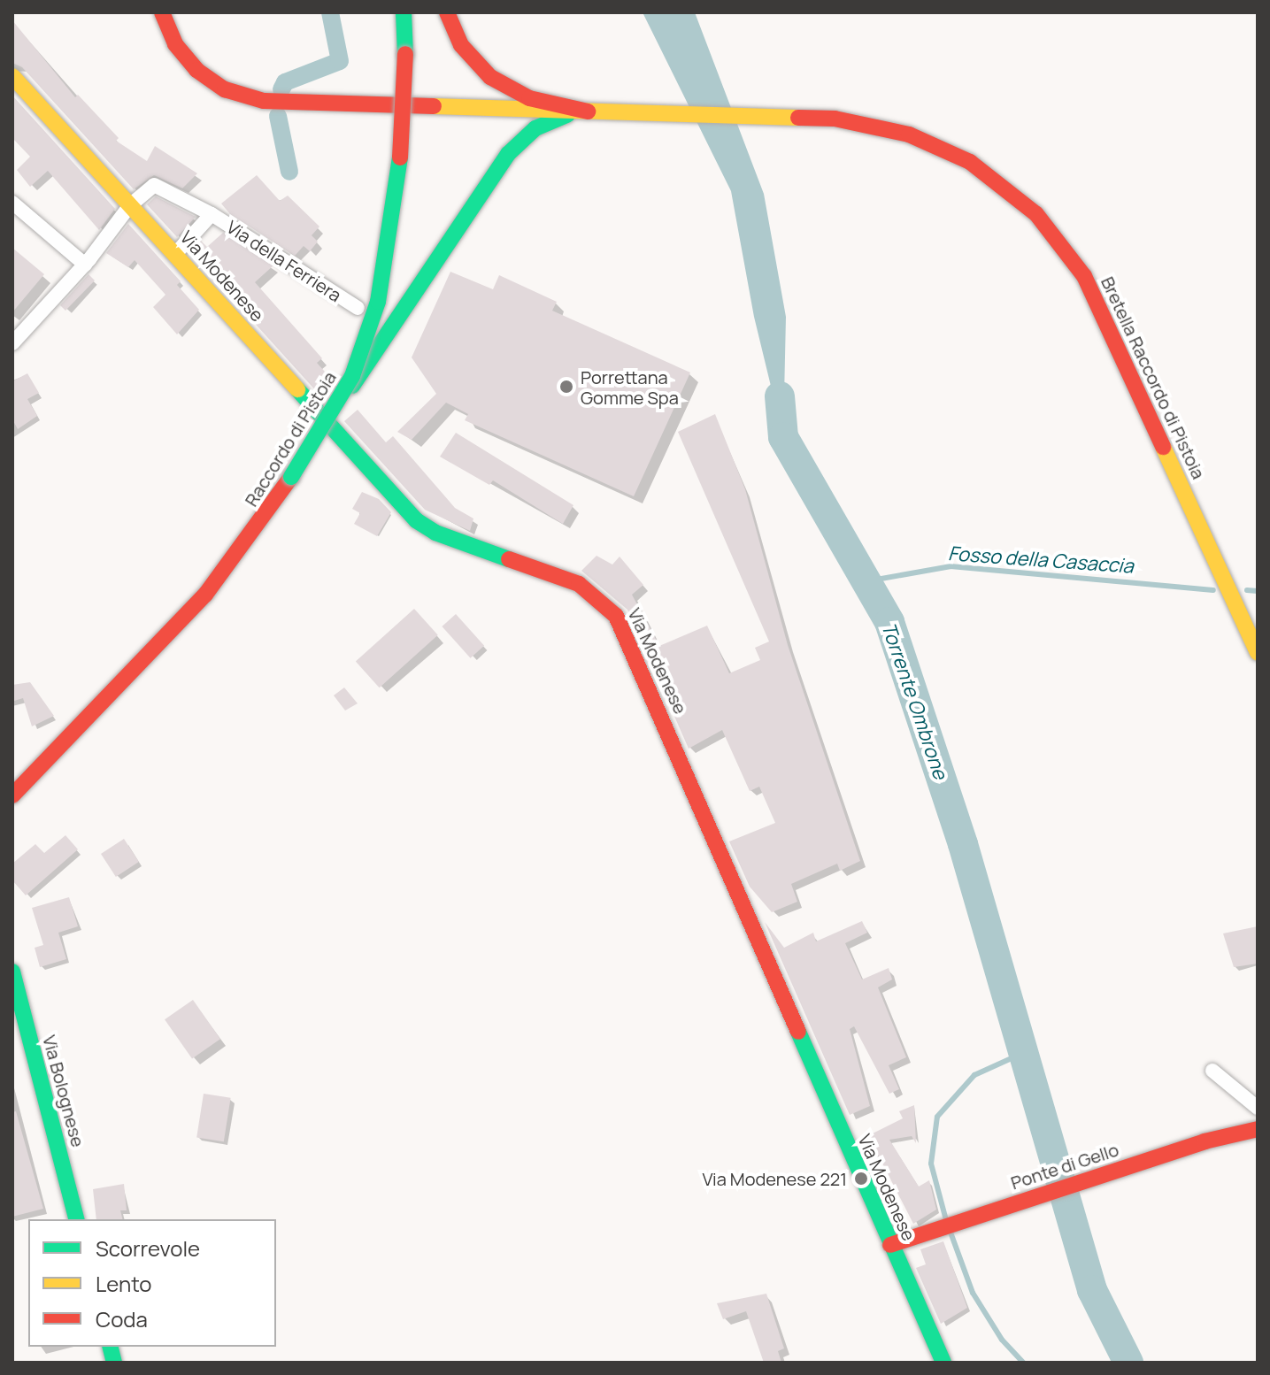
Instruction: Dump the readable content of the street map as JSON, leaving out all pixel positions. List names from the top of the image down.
{
  "streets": {
    "main road": [
      "Via Modenese",
      "Bretella Raccordo di Pistoia",
      "Raccordo di Pistoia",
      "Via Bolognese",
      "Ponte di Gello"
    ],
    "street": ["Via della Ferriera"]
  },
  "crossings": [
    ["Via della Ferriera", "Via Modenese"],
    ["Via Modenese", "Ponte di Gello"]
  ],
  "water": ["Fosso della Casaccia", "Torrente Ombrone"],
  "places": ["Porrettana Gomme Spa", "Via Modenese 221"],
  "legend": ["Scorrevole", "Lento", "Coda"]
}
